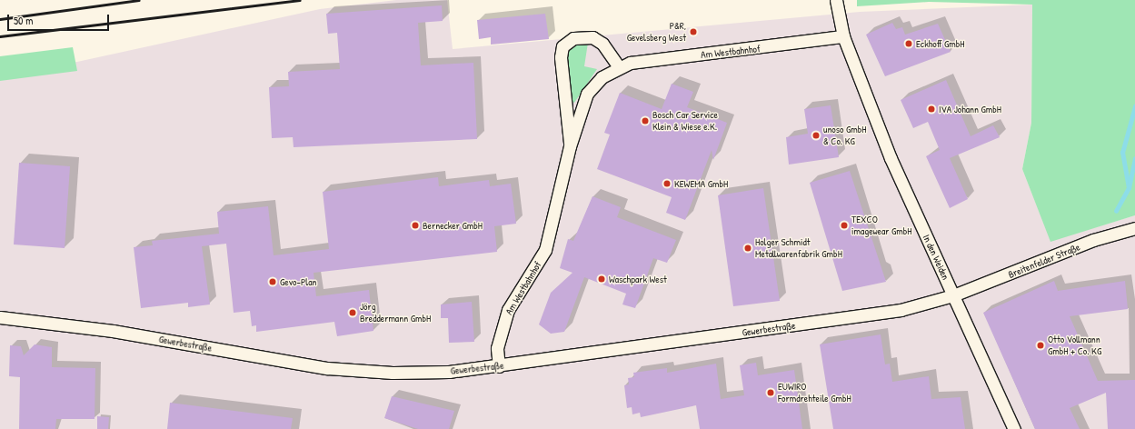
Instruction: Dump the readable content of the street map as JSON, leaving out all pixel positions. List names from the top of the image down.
{
  "streets": {
    "street": [
      "Am Westbahnhof",
      "In den Weiden",
      "Breitenfelder Straße",
      "Gewerbestraße"
    ]
  },
  "crossings": [
    ["Am Westbahnhof", "In den Weiden"],
    ["Am Westbahnhof", "Gewerbestraße"],
    ["In den Weiden", "Breitenfelder Straße"],
    ["In den Weiden", "Gewerbestraße"],
    ["Breitenfelder Straße", "Gewerbestraße"]
  ],
  "places": [
    "P&R, Gevelsberg West",
    "Eckhoff GmbH",
    "IVA Johann GmbH",
    "Bosch Car Service Klein & Wiese e.K.",
    "unoso GmbH & Co. KG",
    "KEWEMA GmbH",
    "Bernecker GmbH",
    "TEXCO imagewear GmbH",
    "Holger Schmidt Metallwarenfabrik GmbH",
    "Waschpark West",
    "Gevo-Plan",
    "Jörg Breddermann GmbH",
    "Otto Vollmann GmbH + Co. KG",
    "EUWIRO Formdrehteile GmbH"
  ],
  "scale_bar": "50 m"
}
